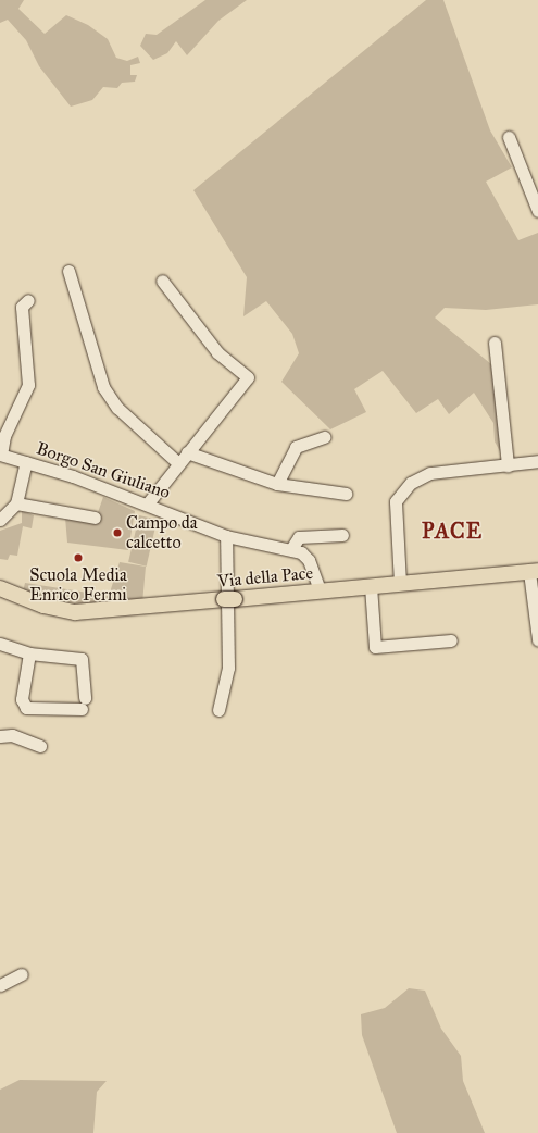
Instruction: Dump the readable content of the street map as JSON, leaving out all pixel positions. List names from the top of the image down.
{
  "streets": {
    "main road": ["Via della Pace"],
    "street": ["Borgo San Giuliano"]
  },
  "districts": ["PACE"],
  "places": ["Campo da calcetto", "Scuola Media Enrico Fermi"]
}
